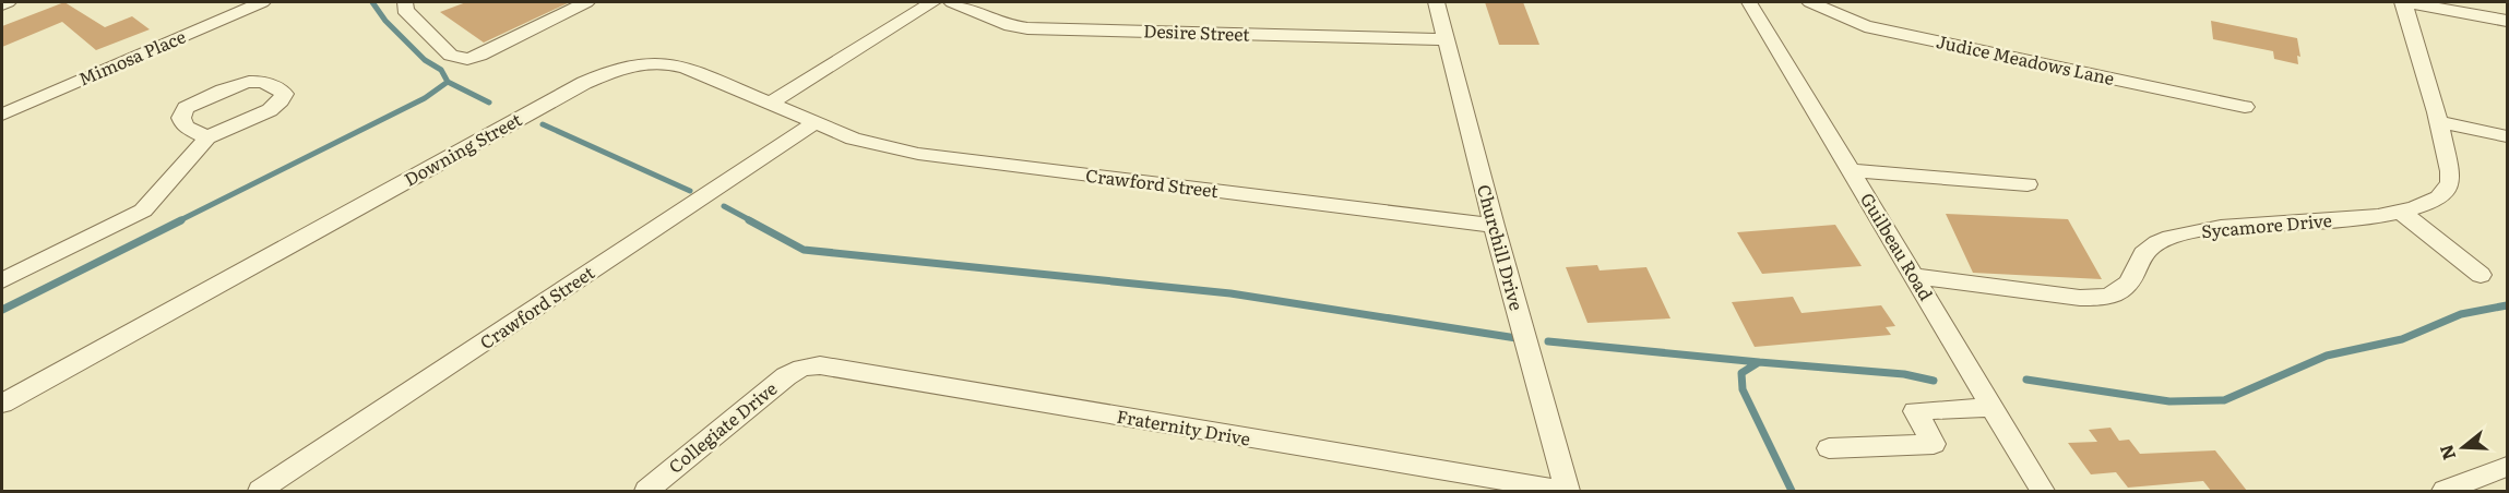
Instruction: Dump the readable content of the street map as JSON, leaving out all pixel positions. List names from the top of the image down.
{
  "streets": {
    "street": [
      "Desire Street",
      "Mimosa Place",
      "Judice Meadows Lane",
      "Downing Street",
      "Crawford Street",
      "Sycamore Drive",
      "Guilbeau Road",
      "Churchill Drive",
      "Collegiate Drive",
      "Fraternity Drive"
    ]
  },
  "crossings": [
    ["Desire Street", "Churchill Drive"],
    ["Downing Street", "Crawford Street"],
    ["Crawford Street", "Churchill Drive"],
    ["Sycamore Drive", "Guilbeau Road"],
    ["Churchill Drive", "Fraternity Drive"],
    ["Collegiate Drive", "Fraternity Drive"]
  ],
  "north": "left"
}
